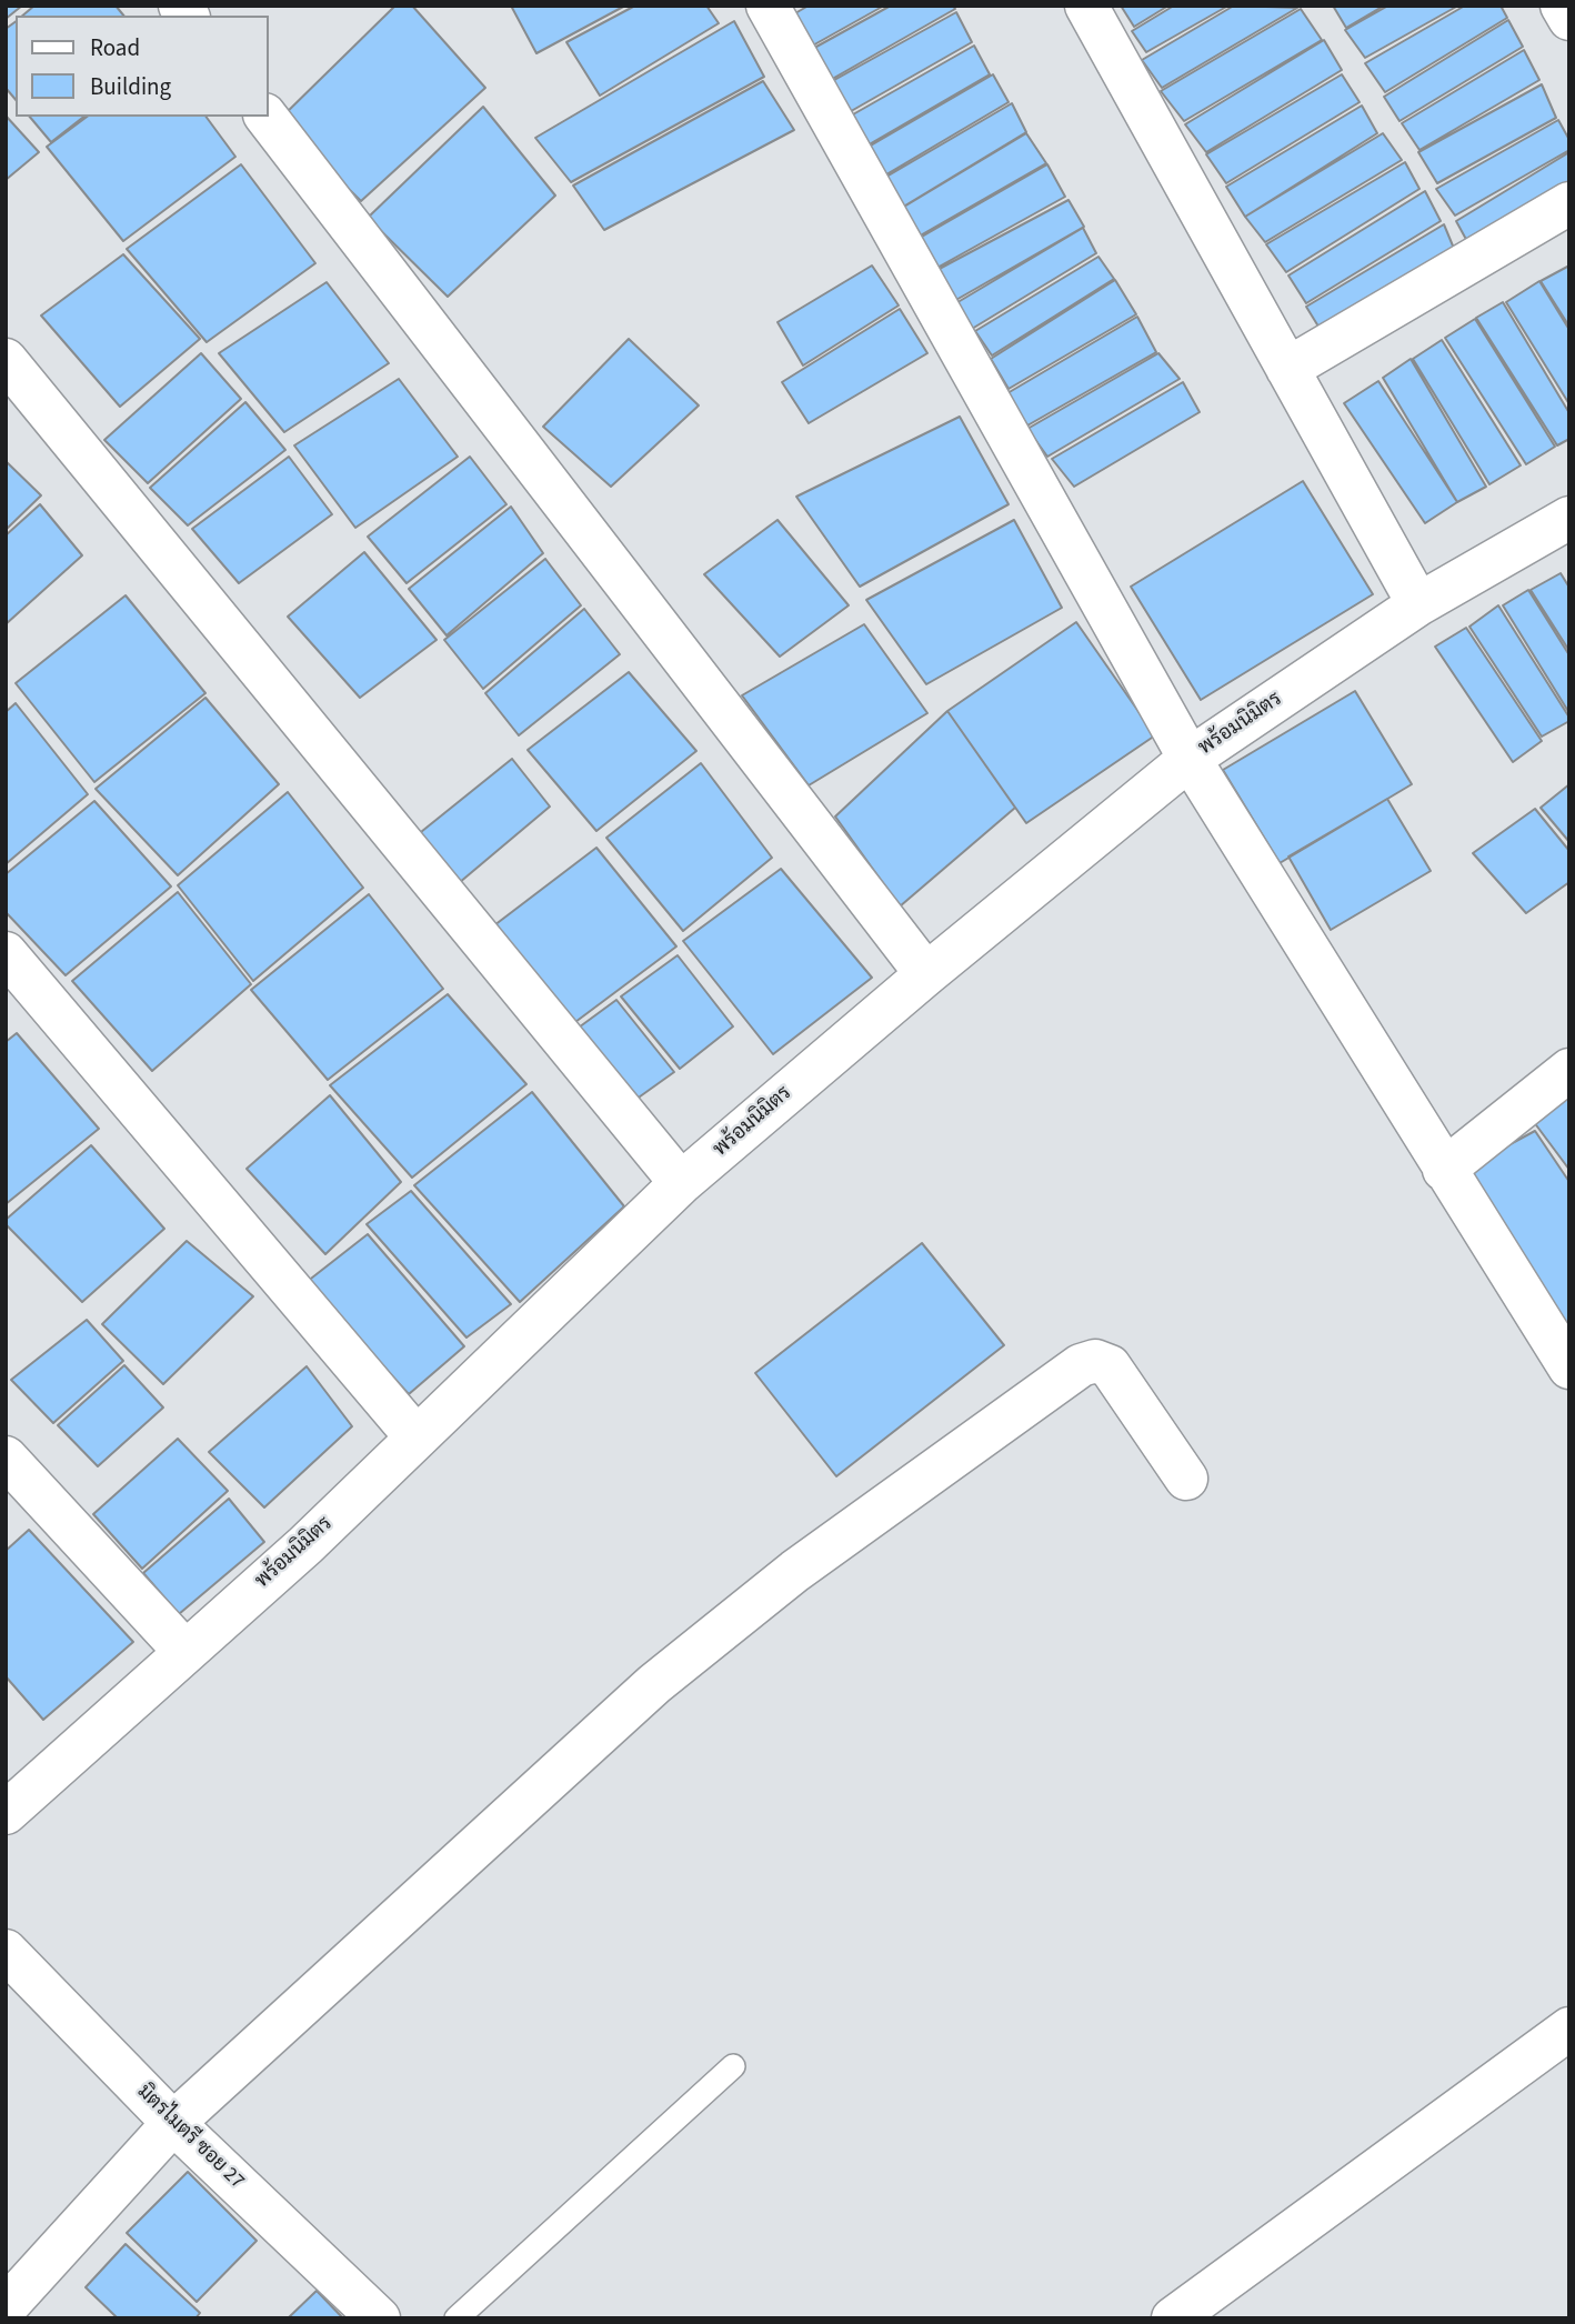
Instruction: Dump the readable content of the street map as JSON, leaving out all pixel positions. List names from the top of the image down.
{
  "streets": {
    "street": ["พร้อมนิมิตร", "มิตรไมตรี ซอย 27"]
  },
  "legend": ["Road", "Building"]
}
